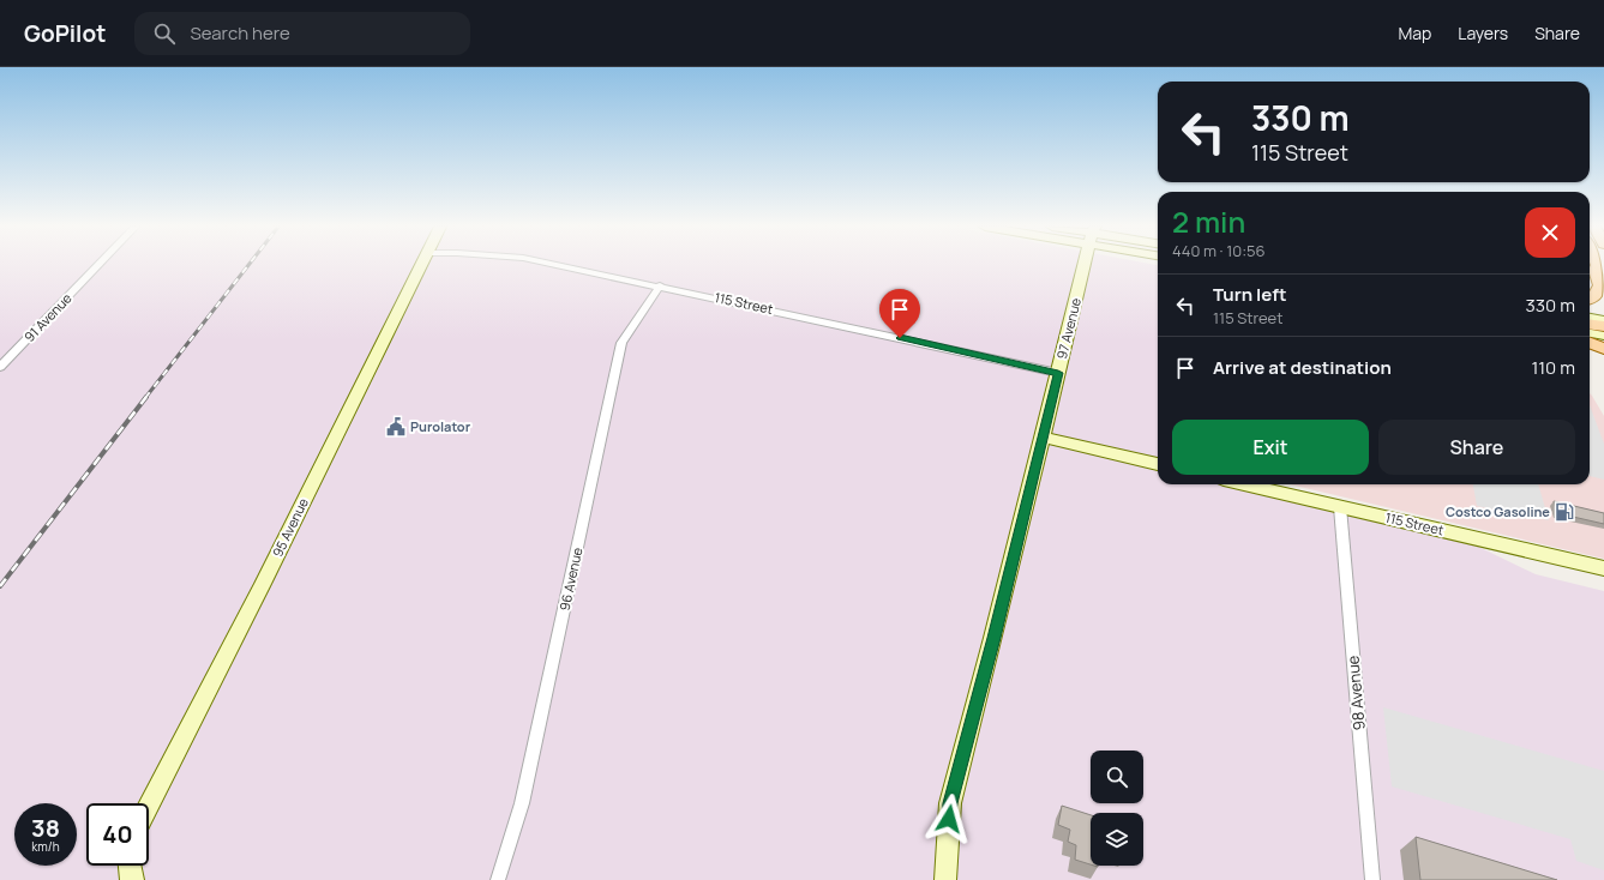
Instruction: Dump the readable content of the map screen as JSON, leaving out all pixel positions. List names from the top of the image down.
{
  "streets": {
    "street": [
      "115 Street",
      "91 Avenue",
      "97 Avenue",
      "95 Avenue",
      "96 Avenue",
      "98 Avenue"
    ]
  },
  "crossings": [
    ["115 Street", "97 Avenue"],
    ["115 Street", "96 Avenue"],
    ["115 Street", "98 Avenue"]
  ],
  "places": {
    "public building": ["Purolator"],
    "fuel station": ["Costco Gasoline"]
  },
  "page": {
    "header": "GoPilot",
    "search": "Search here",
    "nav": ["Map", "Layers", "Share"],
    "turn": ["330 m", "115 Street"],
    "heading": ["2 min", "440 m · 10:56"],
    "list": [
      {
        "name": "Turn left",
        "note": "115 Street",
        "value": "330 m"
      },
      {
        "name": "Arrive at destination",
        "value": "110 m"
      }
    ],
    "buttons": ["Exit", "Share"],
    "speed": "38 km/h",
    "limit": "40"
  }
}
